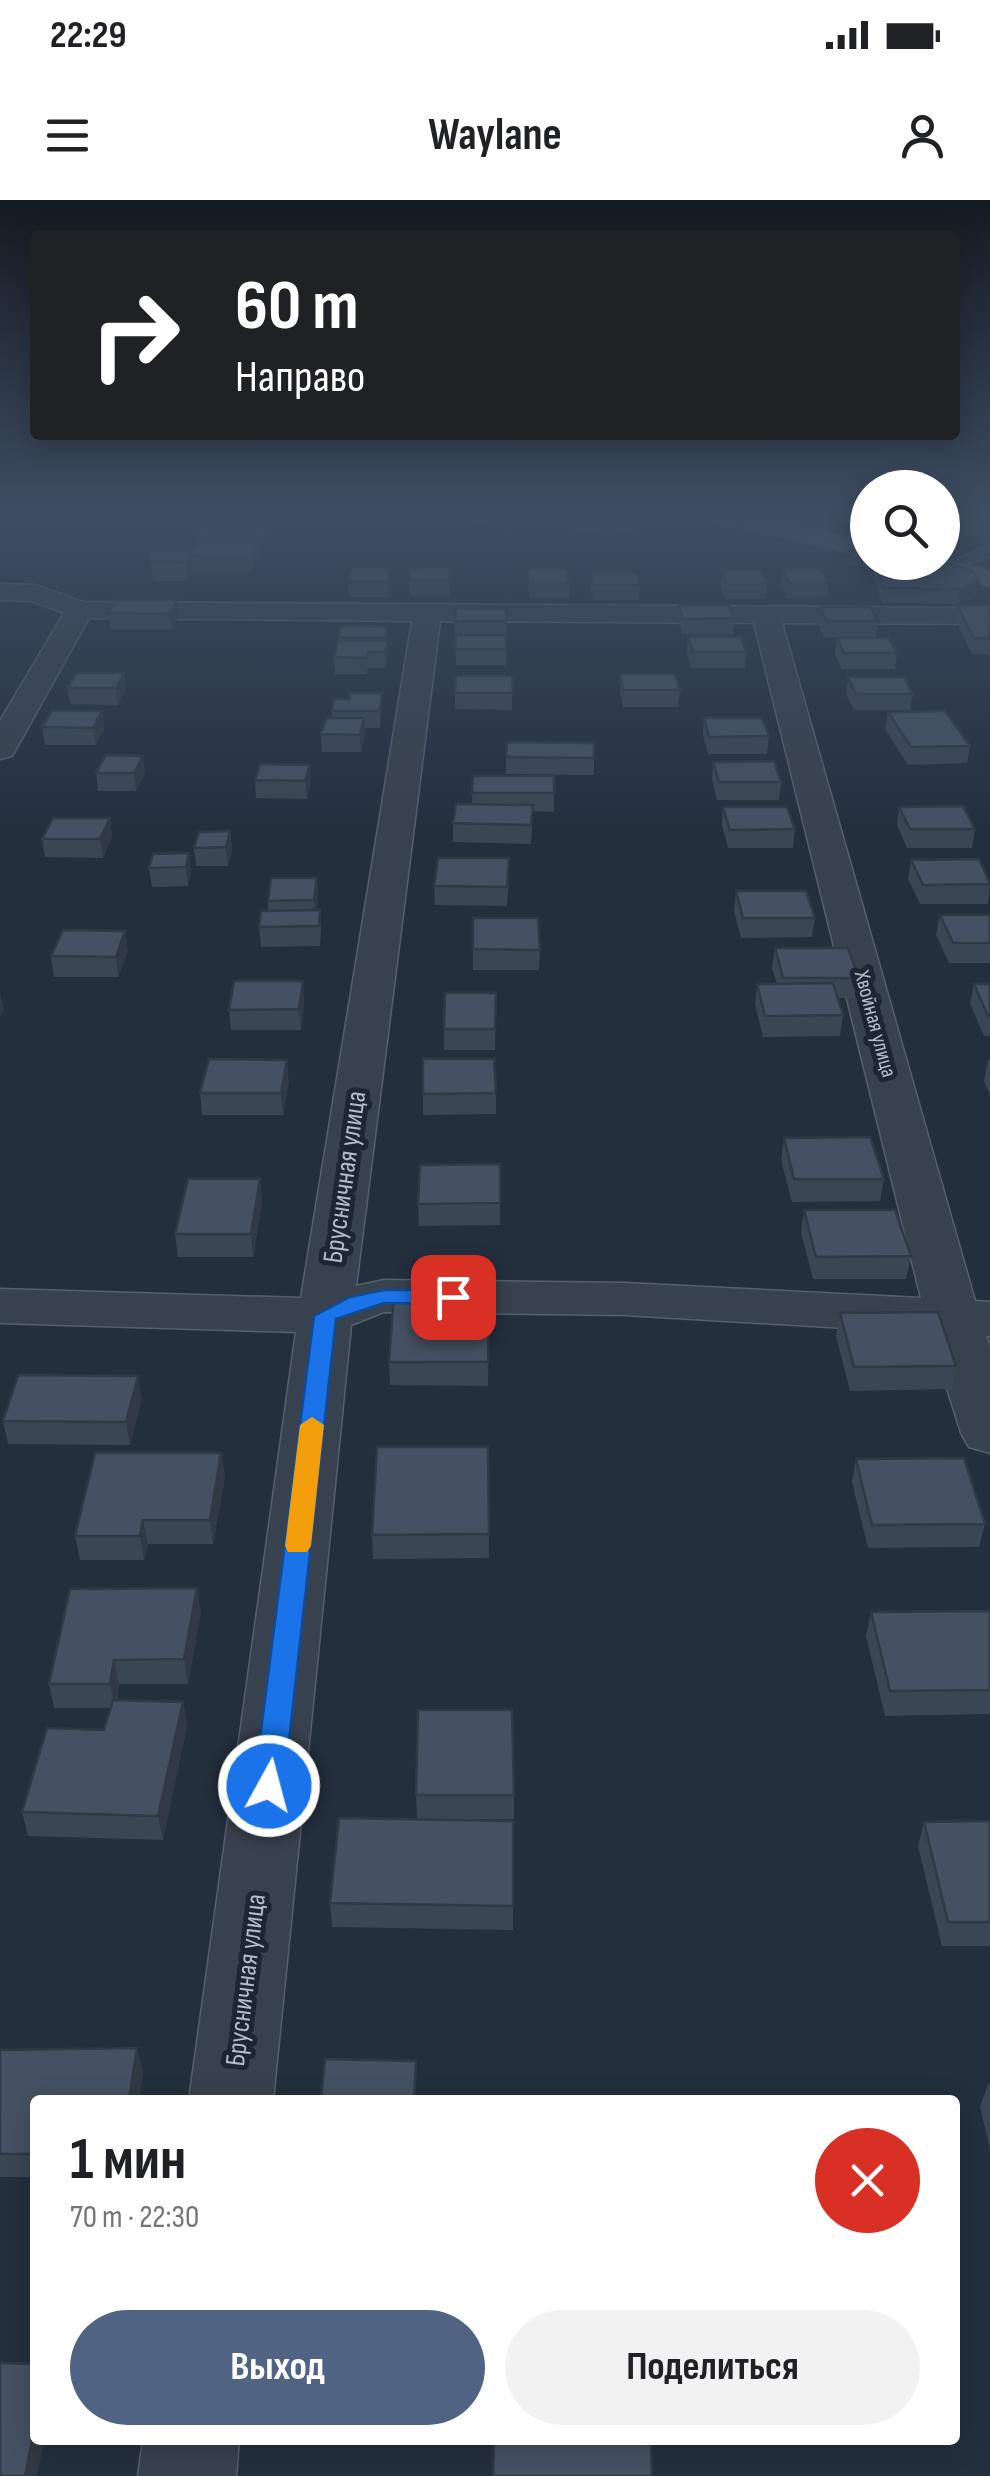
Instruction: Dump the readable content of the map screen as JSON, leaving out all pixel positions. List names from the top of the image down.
{
  "streets": {
    "street": ["Хвойная улица", "Брусничная улица"]
  },
  "page": {
    "status": "22:29",
    "header": "Waylane",
    "turn": ["60 m", "Направо"],
    "heading": ["1 мин", "70 m · 22:30"],
    "buttons": ["Выход", "Поделиться"]
  }
}
